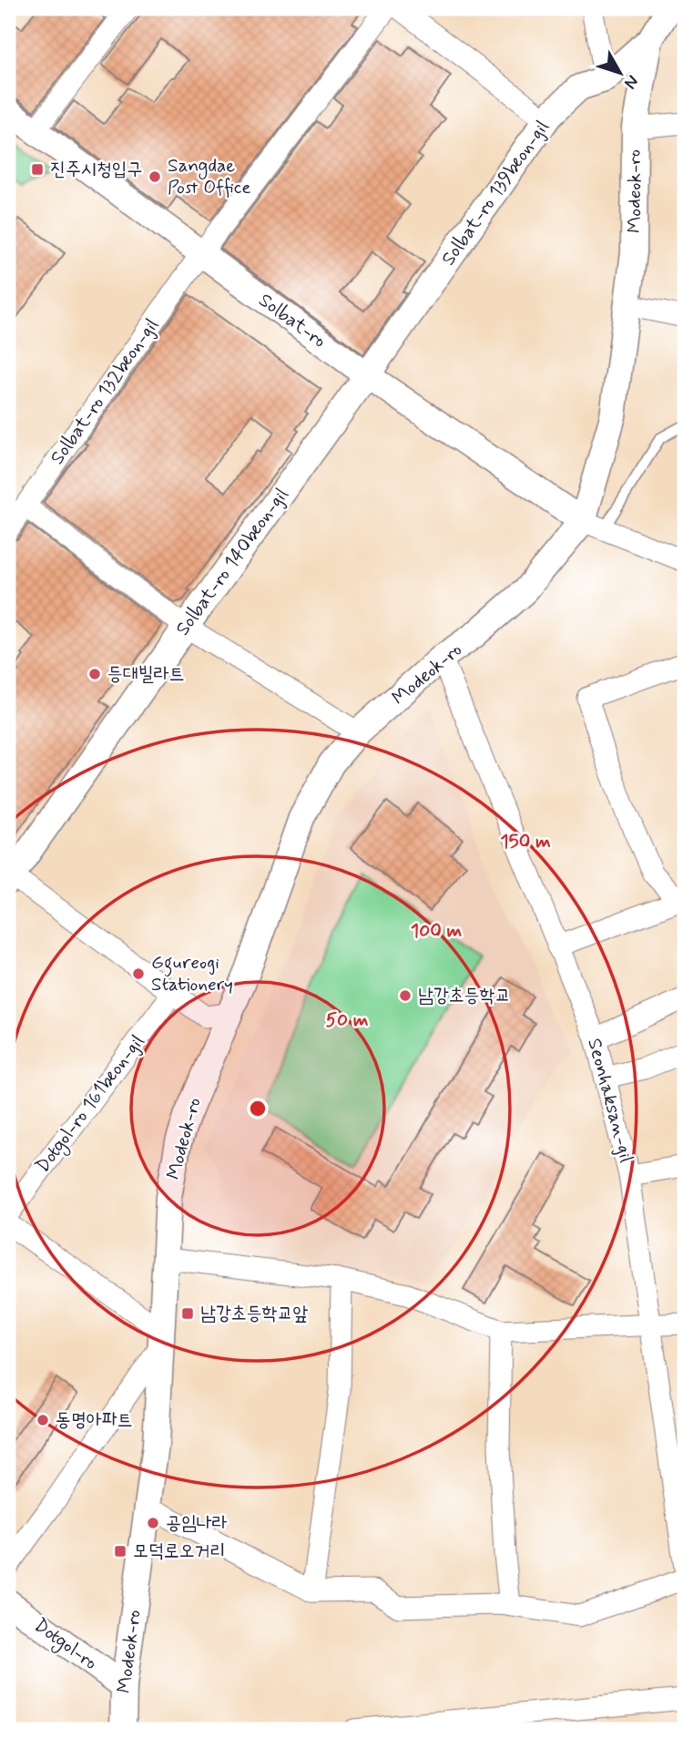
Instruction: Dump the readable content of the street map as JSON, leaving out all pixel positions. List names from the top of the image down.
{
  "streets": {
    "street": [
      "Modeok-ro",
      "Solbat-ro 139beon-gil",
      "Solbat-ro",
      "Solbat-ro 132beon-gil",
      "Solbat-ro 140beon-gil",
      "Seonhaksan-gil",
      "Dotgol-ro 161beon-gil",
      "Dotgol-ro"
    ]
  },
  "crossings": [
    ["Modeok-ro", "Solbat-ro 139beon-gil"],
    ["Modeok-ro", "Solbat-ro"],
    ["Modeok-ro", "Seonhaksan-gil"],
    ["Modeok-ro", "Dotgol-ro"],
    ["Solbat-ro 139beon-gil", "Solbat-ro"],
    ["Solbat-ro 139beon-gil", "Solbat-ro 140beon-gil"],
    ["Solbat-ro", "Solbat-ro 132beon-gil"],
    ["Solbat-ro", "Solbat-ro 140beon-gil"]
  ],
  "places": {
    "transit": ["진주시청입구", "남강초등학교앞", "모덕로오거리"],
    "other": [
      "Sangdae Post Office",
      "등대빌라트",
      "Ggureogi Stationery",
      "남강초등학교",
      "동명아파트",
      "공임나라"
    ]
  },
  "north": "bottom right",
  "rings": ["150 m", "100 m", "50 m"]
}
